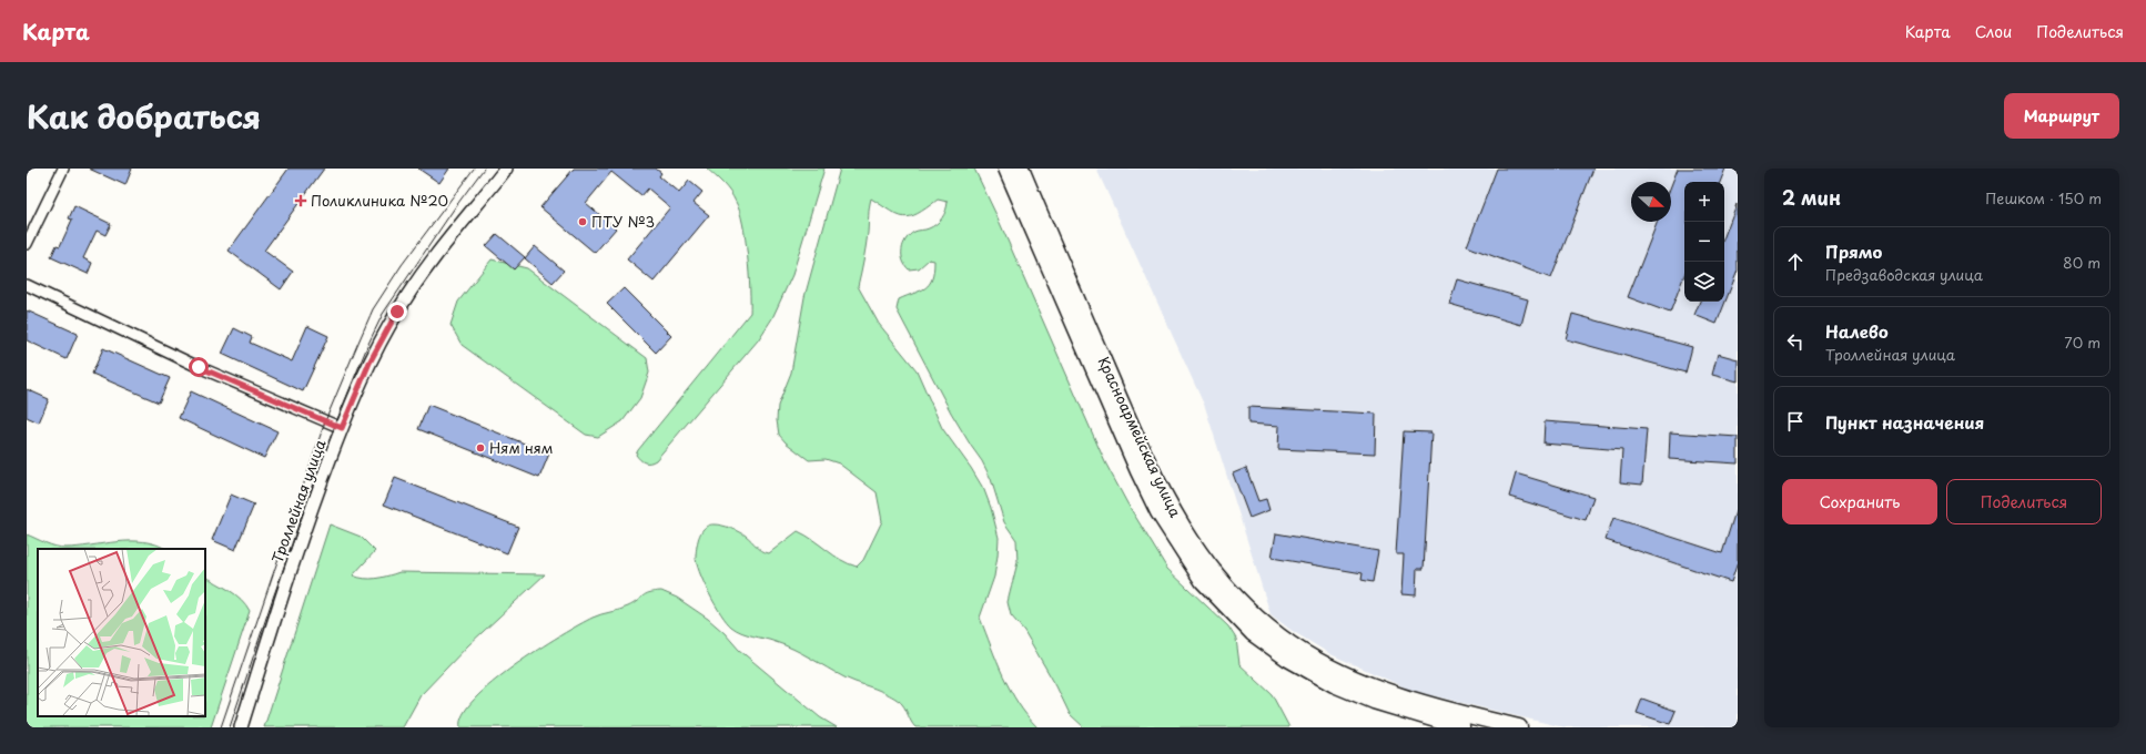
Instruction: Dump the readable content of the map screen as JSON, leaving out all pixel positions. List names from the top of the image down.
{
  "streets": {
    "main road": ["Красноармейская улица"],
    "street": ["Троллейная улица"]
  },
  "places": {
    "health": ["Поликлиника №20"],
    "other": ["ПТУ №3", "Ням ням"]
  },
  "north": "right",
  "page": {
    "header": "Карта",
    "nav": ["Карта", "Слои", "Поделиться"],
    "title": "Как добраться",
    "buttons": [
      "Маршрут",
      ["Сохранить", "Поделиться"]
    ],
    "heading": ["2 мин", "Пешком · 150 m"],
    "map_buttons": ["+", "−"],
    "list": [
      ["Прямо", "Предзаводская улица", "80 m"],
      ["Налево", "Троллейная улица", "70 m"],
      "Пункт назначения"
    ]
  }
}
